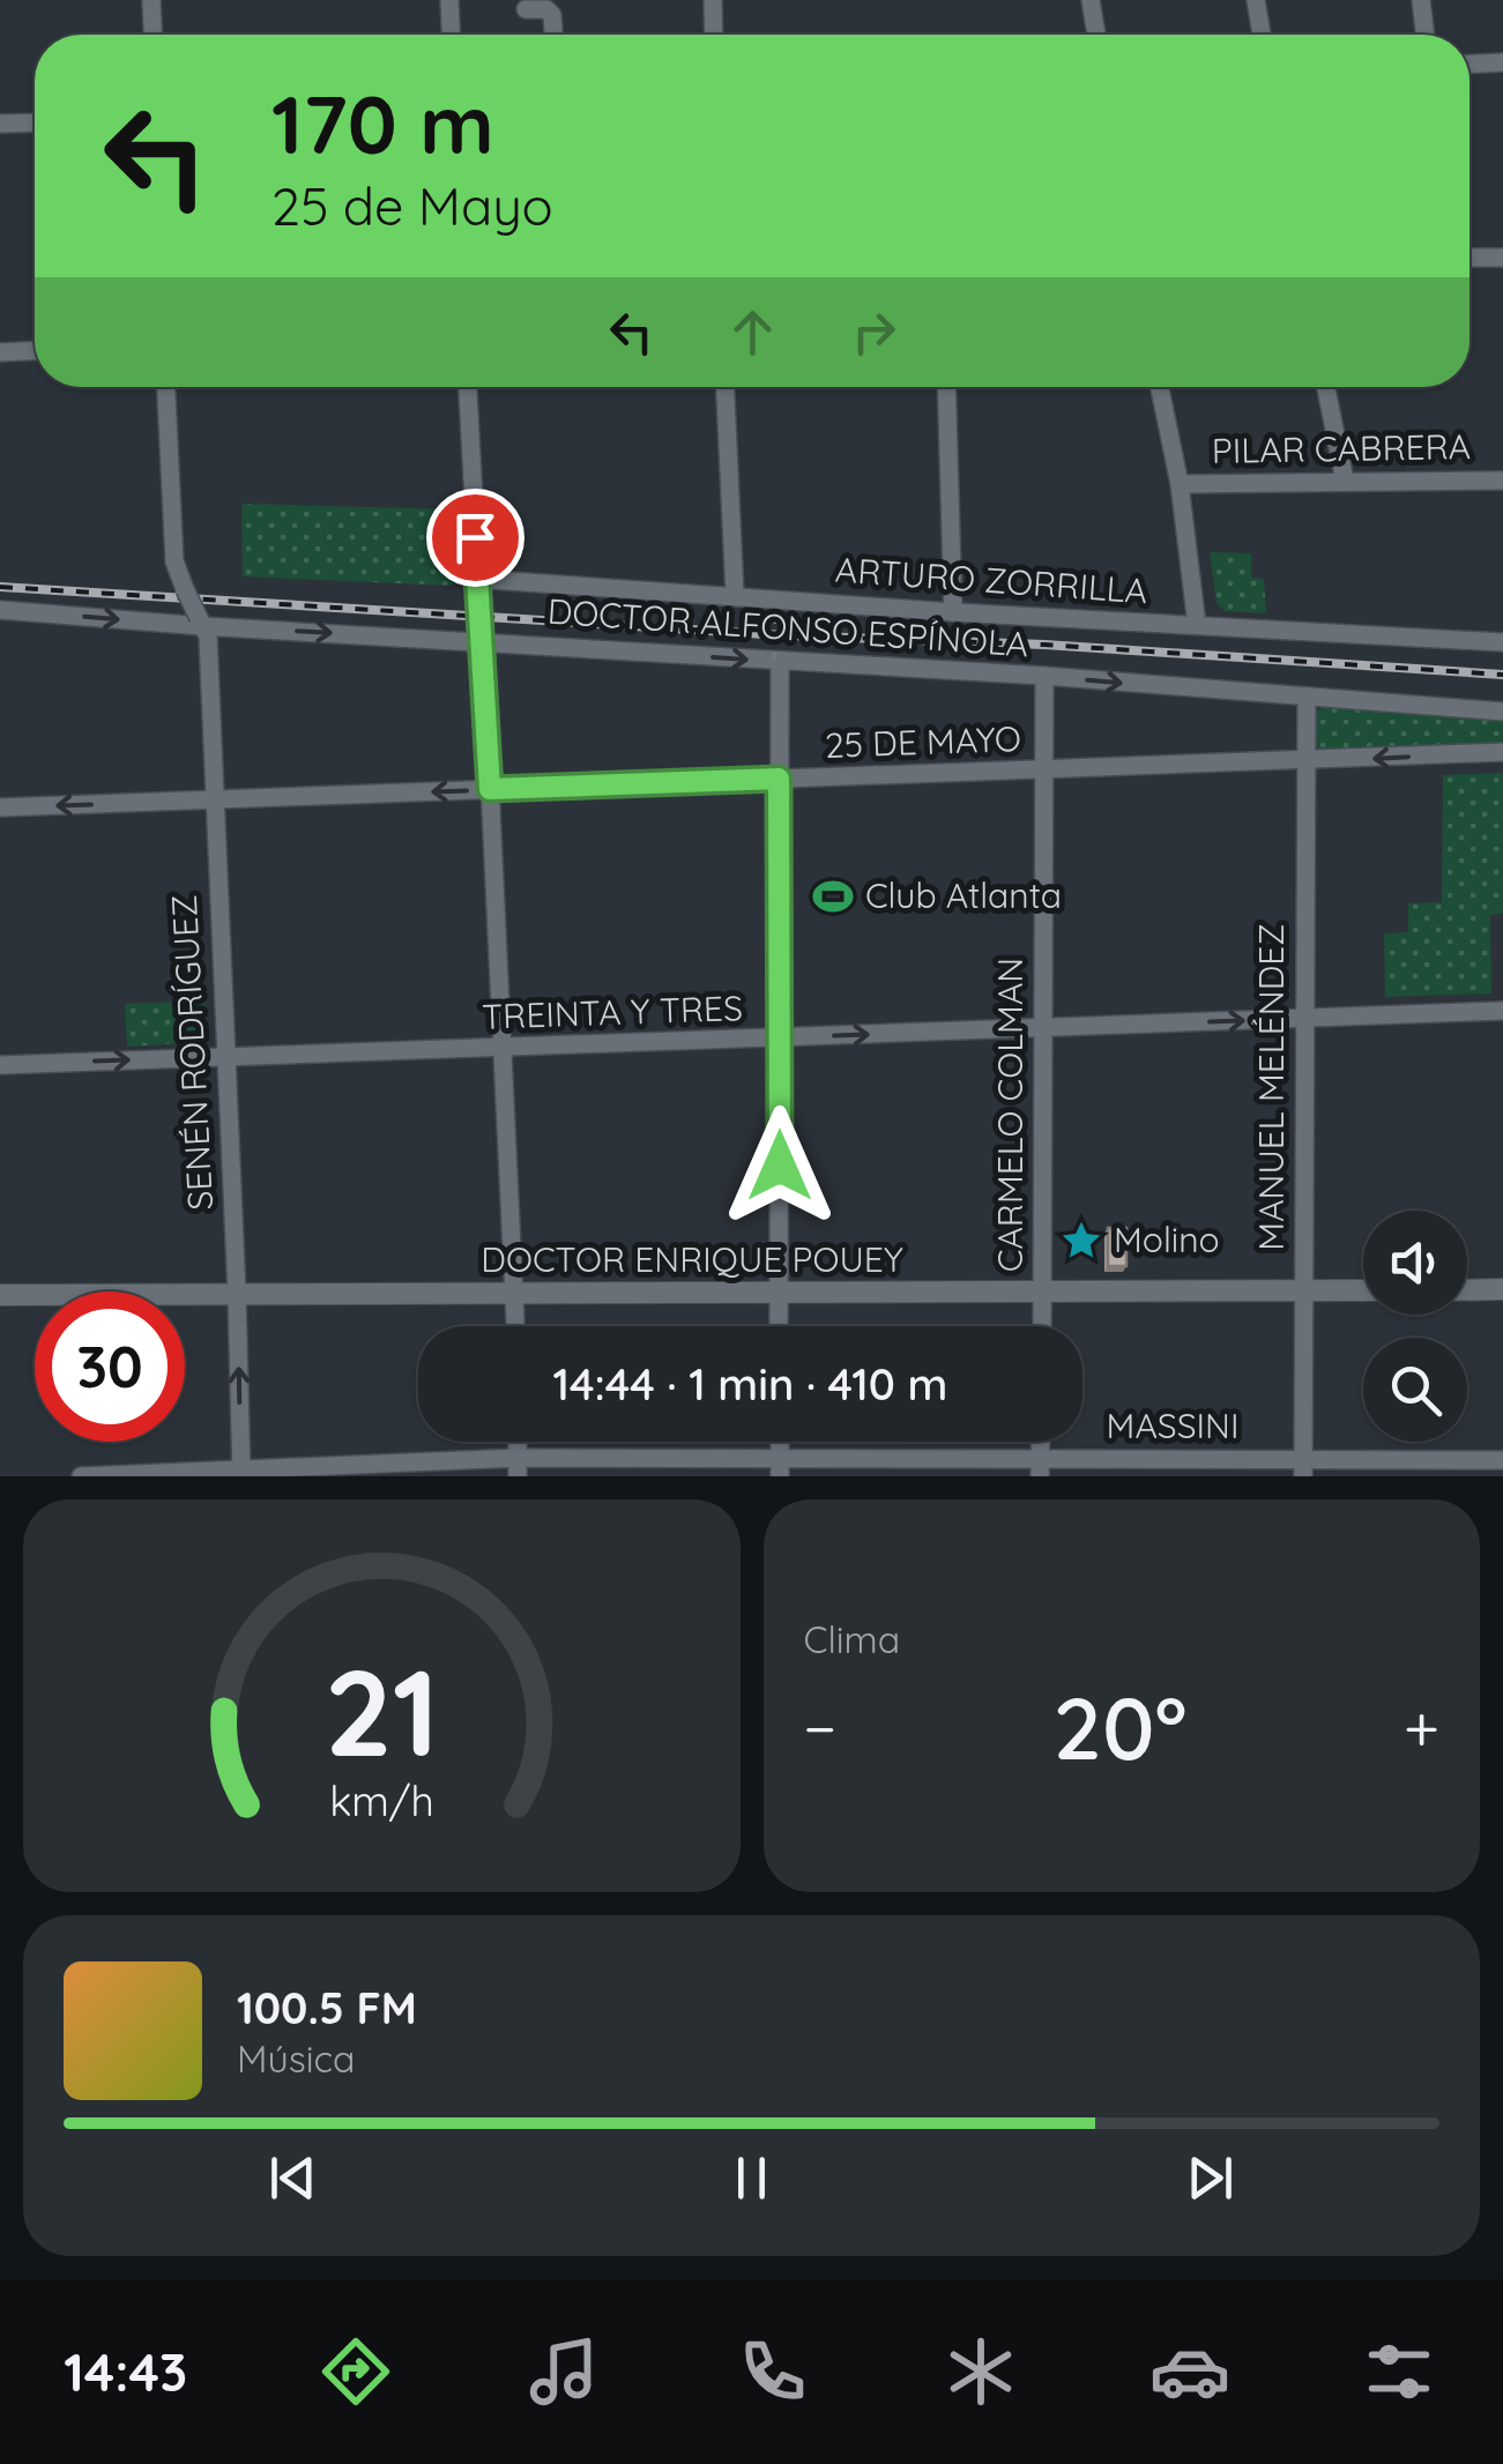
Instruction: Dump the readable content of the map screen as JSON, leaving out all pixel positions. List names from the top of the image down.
{
  "streets": {
    "street": [
      "PILAR CABRERA",
      "ARTURO ZORRILLA",
      "DOCTOR ALFONSO ESPÍNOLA",
      "25 DE MAYO",
      "TREINTA Y TRES",
      "SENÉN RODRÍGUEZ",
      "MANUEL MELÉNDEZ",
      "CARMELO COLMAN",
      "DOCTOR ENRIQUE POUEY",
      "MASSINI"
    ]
  },
  "crossings": [
    ["DOCTOR ALFONSO ESPÍNOLA", "SENÉN RODRÍGUEZ"],
    ["DOCTOR ALFONSO ESPÍNOLA", "MANUEL MELÉNDEZ"],
    ["DOCTOR ALFONSO ESPÍNOLA", "CARMELO COLMAN"],
    ["25 DE MAYO", "SENÉN RODRÍGUEZ"],
    ["25 DE MAYO", "MANUEL MELÉNDEZ"],
    ["25 DE MAYO", "CARMELO COLMAN"],
    ["TREINTA Y TRES", "SENÉN RODRÍGUEZ"],
    ["TREINTA Y TRES", "MANUEL MELÉNDEZ"],
    ["TREINTA Y TRES", "CARMELO COLMAN"],
    ["SENÉN RODRÍGUEZ", "DOCTOR ENRIQUE POUEY"],
    ["SENÉN RODRÍGUEZ", "MASSINI"],
    ["MANUEL MELÉNDEZ", "DOCTOR ENRIQUE POUEY"],
    ["MANUEL MELÉNDEZ", "MASSINI"],
    ["CARMELO COLMAN", "DOCTOR ENRIQUE POUEY"]
  ],
  "one_way": ["DOCTOR ALFONSO ESPÍNOLA", "25 DE MAYO", "TREINTA Y TRES"],
  "places": {
    "sports": ["Club Atlanta"],
    "place": ["Molino"]
  },
  "page": {
    "turn": ["170 m", "25 de Mayo"],
    "limit": "30",
    "trip": "14:44 · 1 min · 410 m",
    "tile": "Clima",
    "heat": ["−", "20°", "+"],
    "song": ["100.5 FM", "Música"],
    "tabs": "14:43",
    "gauge": ["21", "km/h"]
  }
}
